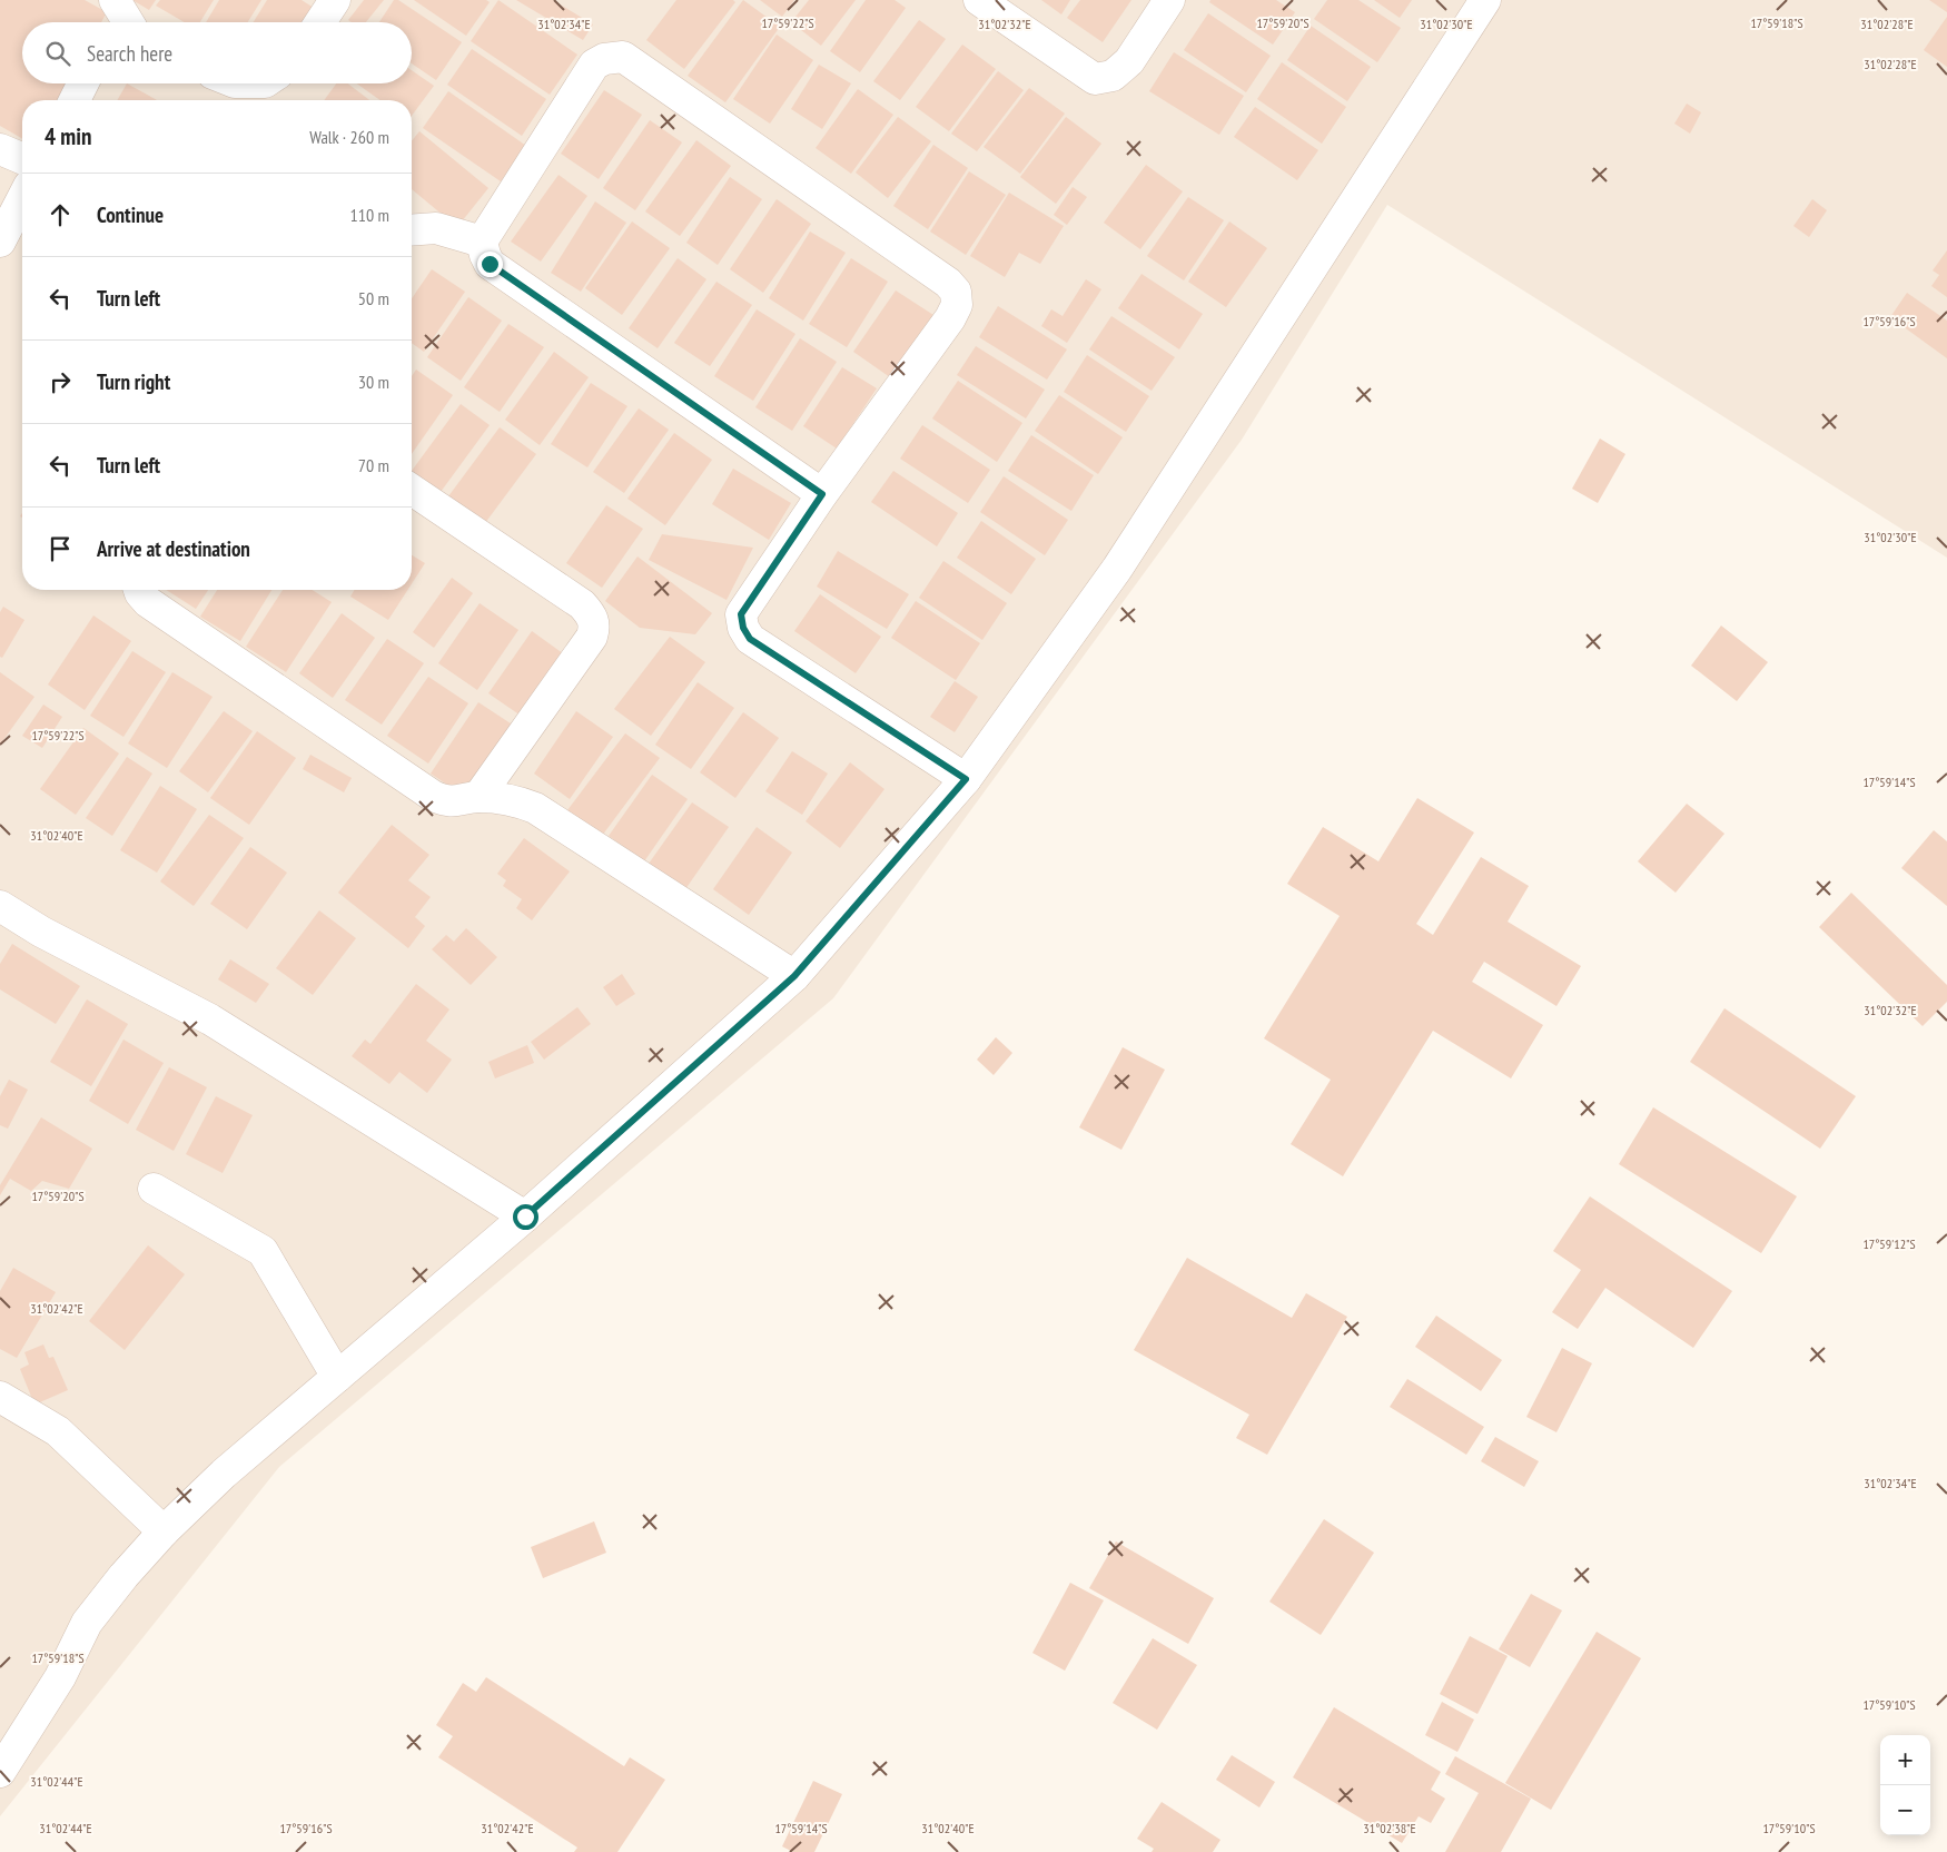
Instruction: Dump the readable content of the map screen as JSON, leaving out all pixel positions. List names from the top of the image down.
{
  "page": {
    "search": "Search here",
    "heading": ["4 min", "Walk · 260 m"],
    "list": [
      ["Continue", "110 m"],
      ["Turn left", "50 m"],
      ["Turn right", "30 m"],
      ["Turn left", "70 m"],
      "Arrive at destination"
    ],
    "map_buttons": ["+", "−"]
  },
  "coordinates": [
    "17°59'22\"S",
    "17°59'20\"S",
    "17°59'18\"S",
    "31°02'34\"E",
    "31°02'32\"E",
    "31°02'30\"E",
    "31°02'28\"E",
    "17°59'16\"S",
    "17°59'14\"S",
    "31°02'40\"E",
    "17°59'12\"S",
    "31°02'42\"E",
    "17°59'10\"S",
    "31°02'44\"E",
    "31°02'38\"E"
  ]
}
